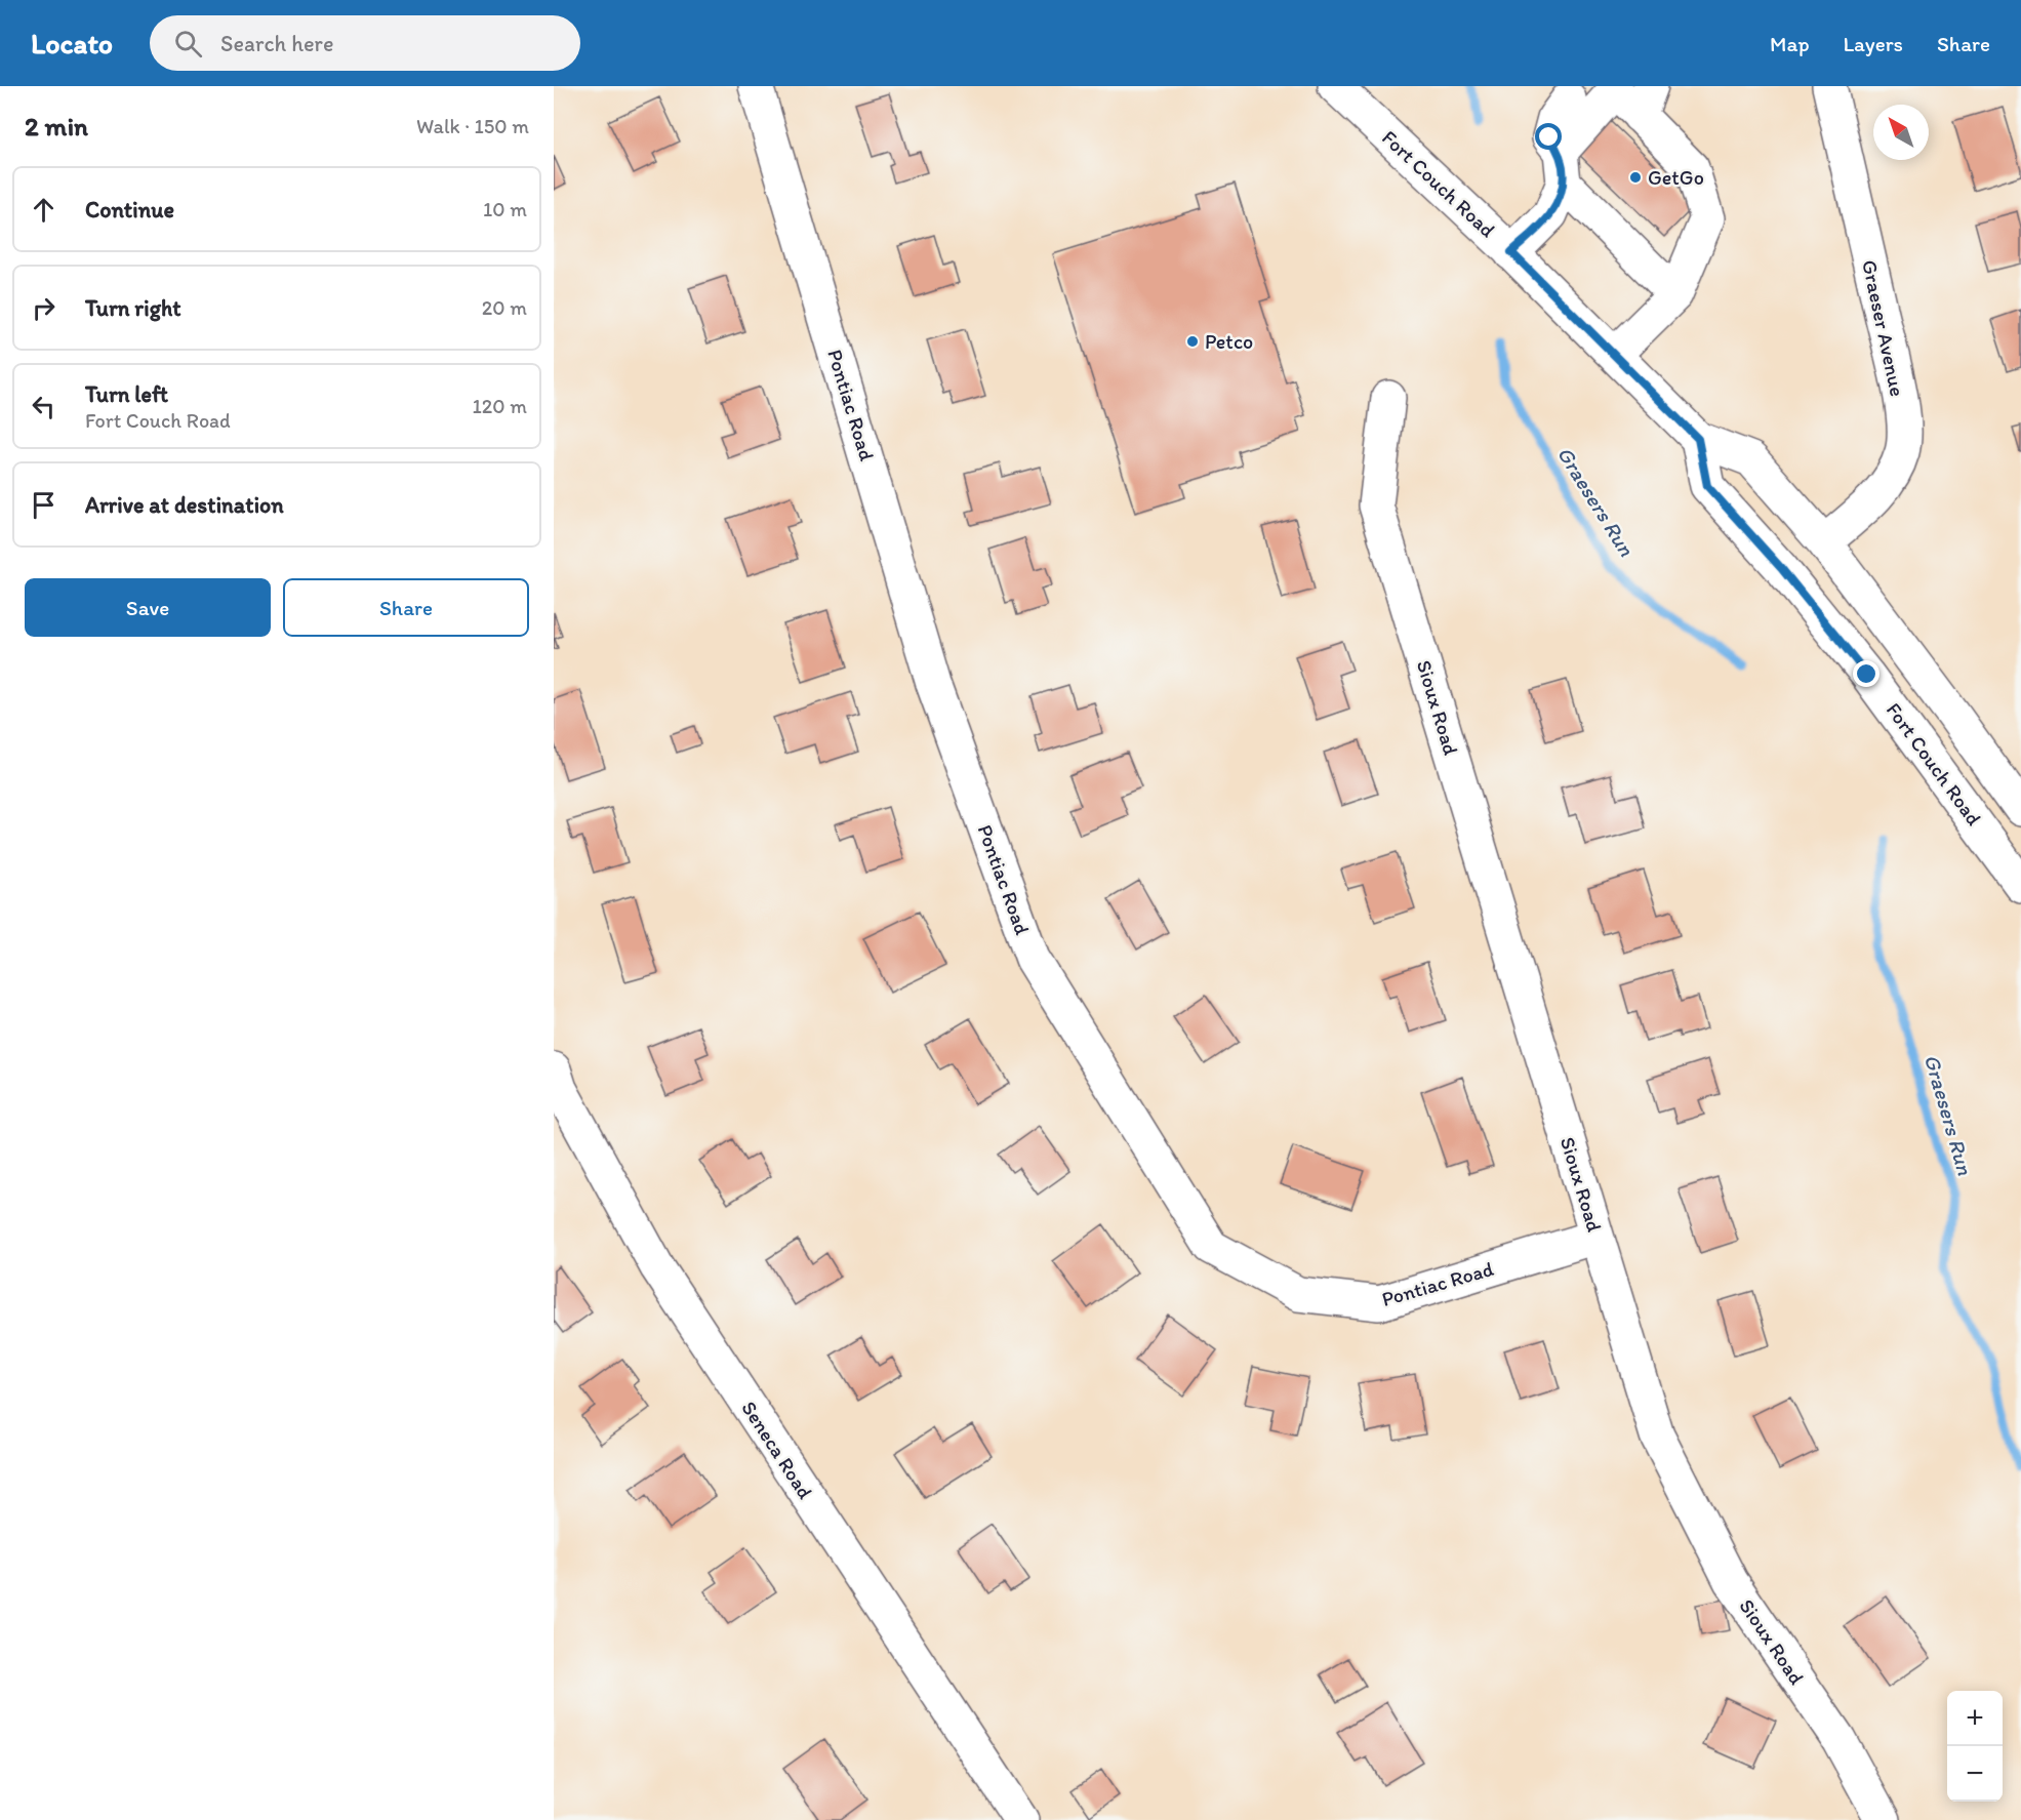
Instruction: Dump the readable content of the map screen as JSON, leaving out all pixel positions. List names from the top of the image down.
{
  "streets": {
    "street": [
      "Fort Couch Road",
      "Graeser Avenue",
      "Pontiac Road",
      "Sioux Road",
      "Seneca Road"
    ]
  },
  "crossings": [
    ["Fort Couch Road", "Graeser Avenue"],
    ["Pontiac Road", "Sioux Road"]
  ],
  "water": ["Graesers Run"],
  "places": ["GetGo", "Petco"],
  "north": "top left",
  "page": {
    "header": "Locato",
    "search": "Search here",
    "nav": ["Map", "Layers", "Share"],
    "heading": ["2 min", "Walk · 150 m"],
    "list": [
      ["Continue", "10 m"],
      ["Turn right", "20 m"],
      ["Turn left", "Fort Couch Road", "120 m"],
      "Arrive at destination"
    ],
    "buttons": ["Save", "Share"],
    "map_buttons": ["+", "−"]
  }
}
